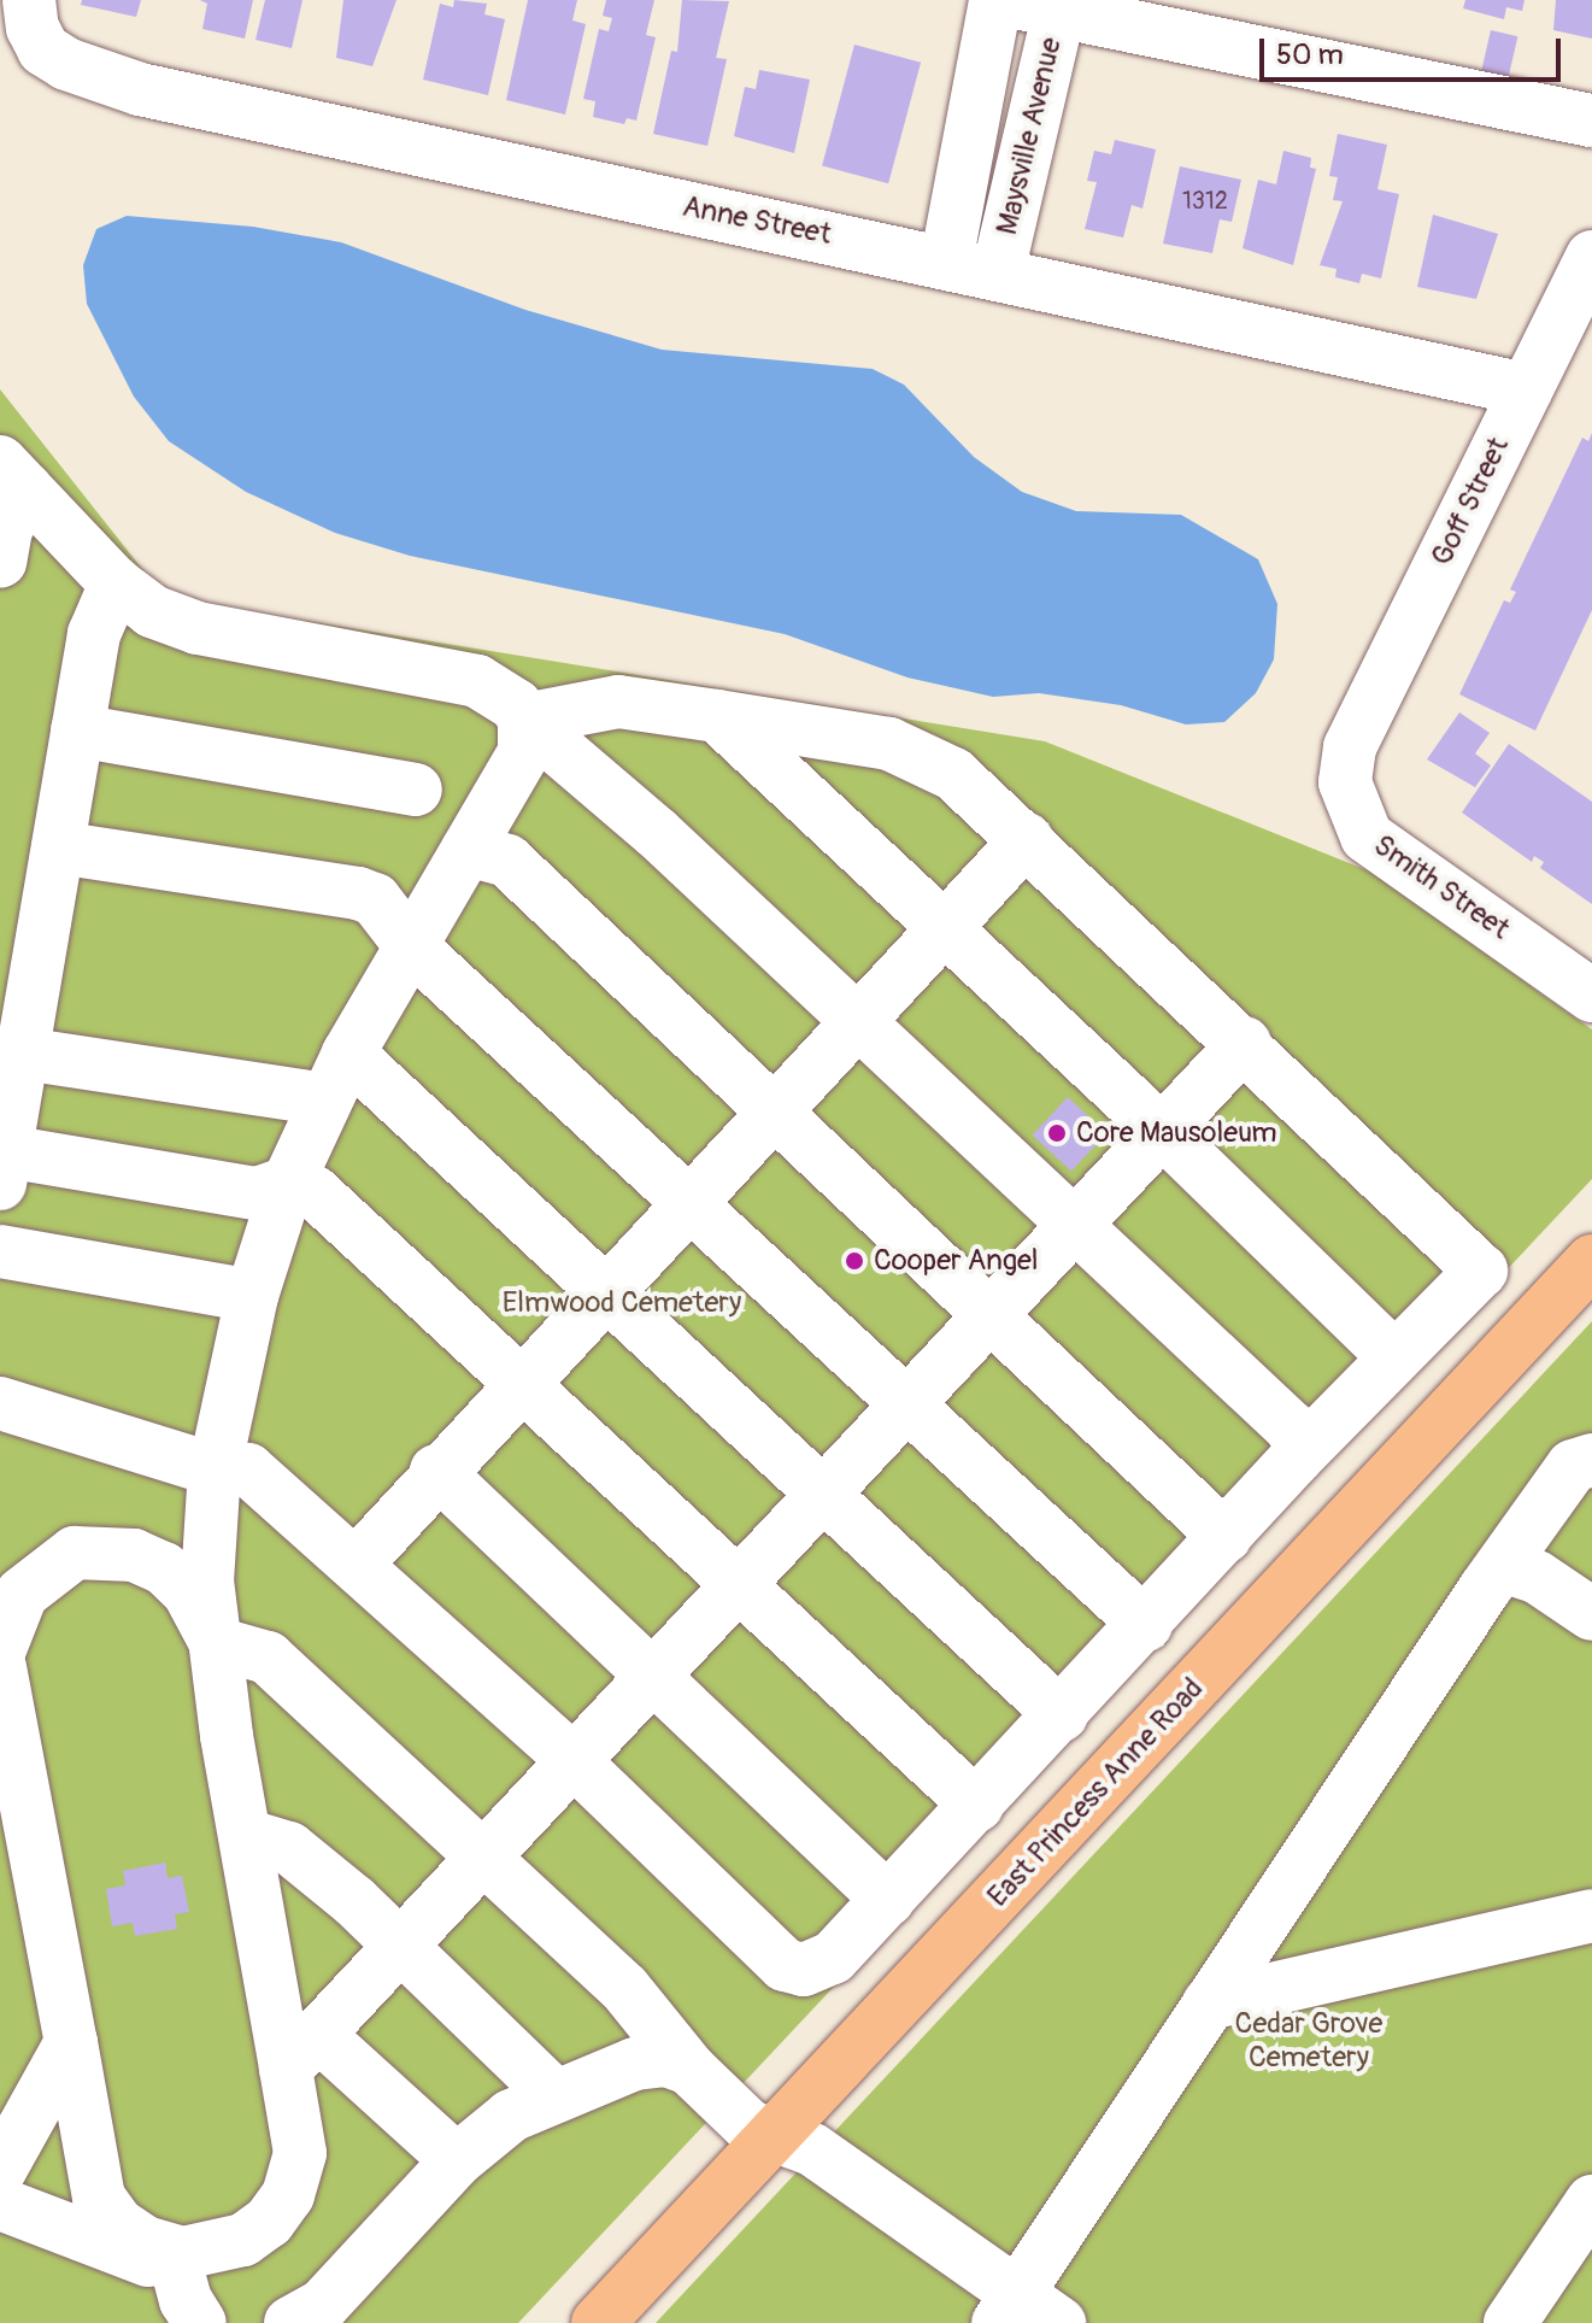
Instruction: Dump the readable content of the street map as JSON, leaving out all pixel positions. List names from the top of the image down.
{
  "streets": {
    "main road": ["East Princess Anne Road"],
    "street": [
      "Maysville Avenue",
      "Anne Street",
      "Goff Street",
      "Smith Street"
    ]
  },
  "crossings": [
    ["Maysville Avenue", "Anne Street"],
    ["Anne Street", "Goff Street"],
    ["Goff Street", "Smith Street"]
  ],
  "parks": ["Elmwood Cemetery", "Cedar Grove Cemetery"],
  "places": ["Core Mausoleum", "Cooper Angel"],
  "house_numbers": ["1312"],
  "scale_bar": "50 m"
}
